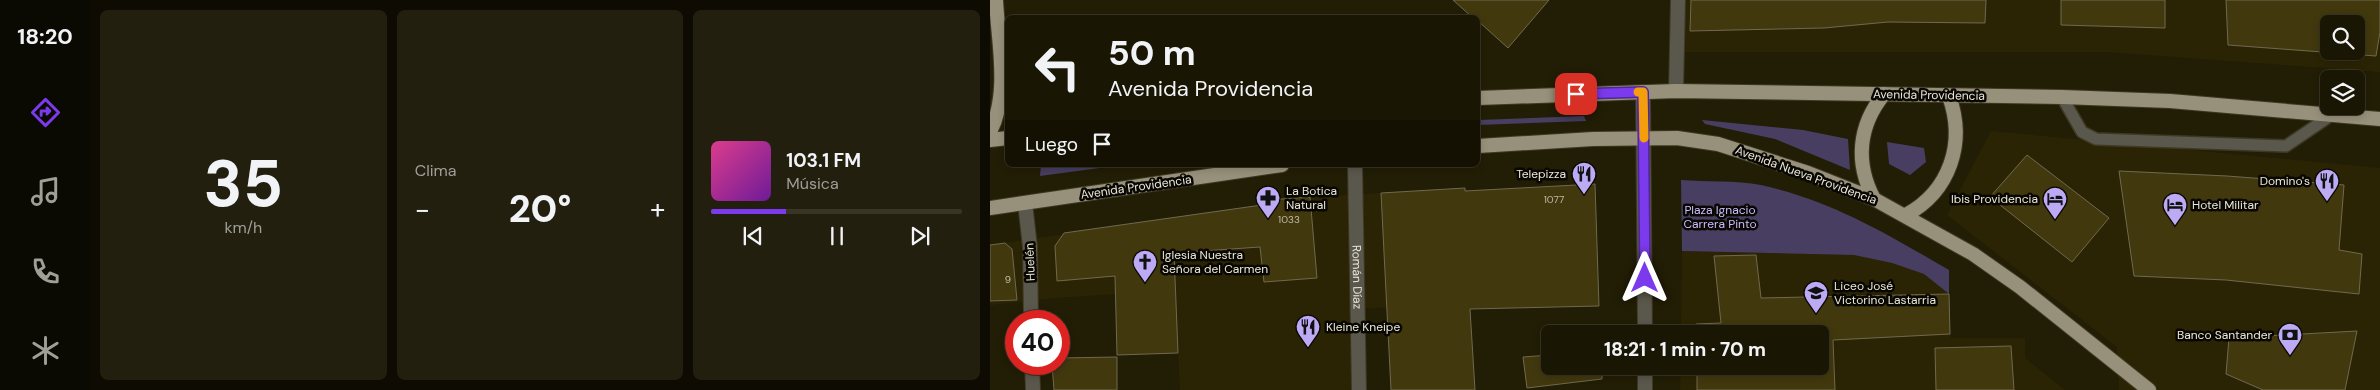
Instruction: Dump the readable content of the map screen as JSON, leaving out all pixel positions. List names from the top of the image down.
{
  "streets": {
    "main road": ["Avenida Providencia", "Avenida Nueva Providencia"],
    "street": ["Huelén", "Román Díaz"]
  },
  "crossings": [
    ["Avenida Providencia", "Avenida Nueva Providencia"],
    ["Avenida Providencia", "Huelén"]
  ],
  "parks": ["Plaza Ignacio Carrera Pinto"],
  "places": {
    "restaurant": ["Telepizza", "Domino's", "Kleine Kneipe"],
    "pharmacy": ["La Botica Natural"],
    "hotel": ["Ibis Providencia", "Hotel Militar"],
    "church": ["Iglesia Nuestra Señora del Carmen"],
    "school or university": ["Liceo José Victorino Lastarria"],
    "bank": ["Banco Santander"]
  },
  "house_numbers": ["1077", "1033", "9"],
  "page": {
    "tabs": "18:20",
    "tile": [
      ["35", "km/h"],
      "Clima"
    ],
    "turn": ["50 m", "Avenida Providencia"],
    "then": "Luego",
    "song": ["103.1 FM", "Música"],
    "heat": ["−", "20°", "+"],
    "limit": "40",
    "trip": "18:21 · 1 min · 70 m"
  }
}
